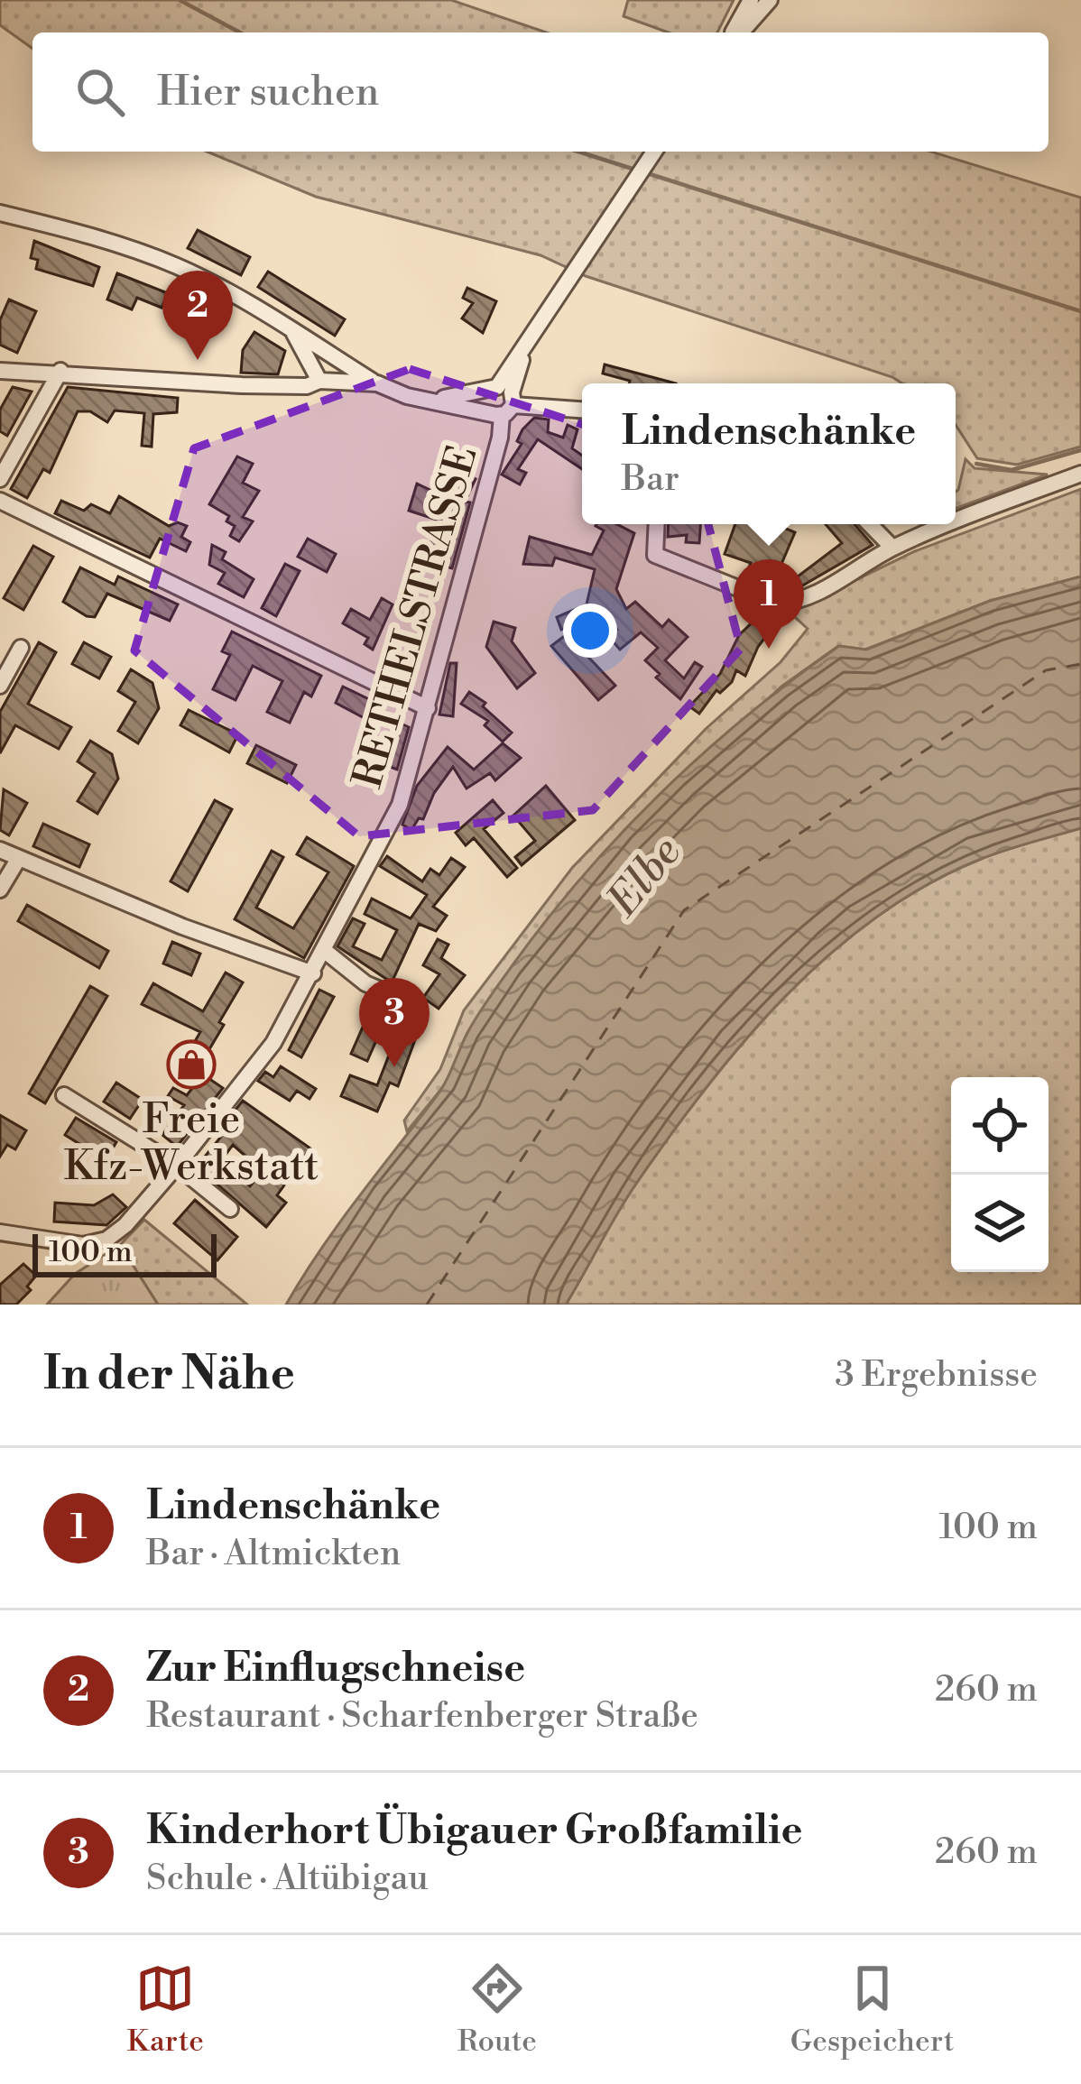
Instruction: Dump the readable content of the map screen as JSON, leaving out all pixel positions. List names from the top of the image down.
{
  "streets": {
    "street": ["RETHELSTRASSE"]
  },
  "water": ["Elbe"],
  "places": {
    "shop": ["Freie Kfz-Werkstatt"]
  },
  "scale_bar": "100 m",
  "page": {
    "search": "Hier suchen",
    "pins": ["2", "1", "3"],
    "popup": ["Lindenschänke", "Bar"],
    "scale": "100 m",
    "heading": ["In der Nähe", "3 Ergebnisse"],
    "list": [
      {
        "mark": "1",
        "name": "Lindenschänke",
        "note": "Bar · Altmickten",
        "value": "100 m"
      },
      {
        "mark": "2",
        "name": "Zur Einflugschneise",
        "note": "Restaurant · Scharfenberger Straße",
        "value": "260 m"
      },
      {
        "mark": "3",
        "name": "Kinderhort Übigauer Großfamilie",
        "note": "Schule · Altübigau",
        "value": "260 m"
      }
    ],
    "nav": ["Karte", "Route", "Gespeichert"]
  }
}
